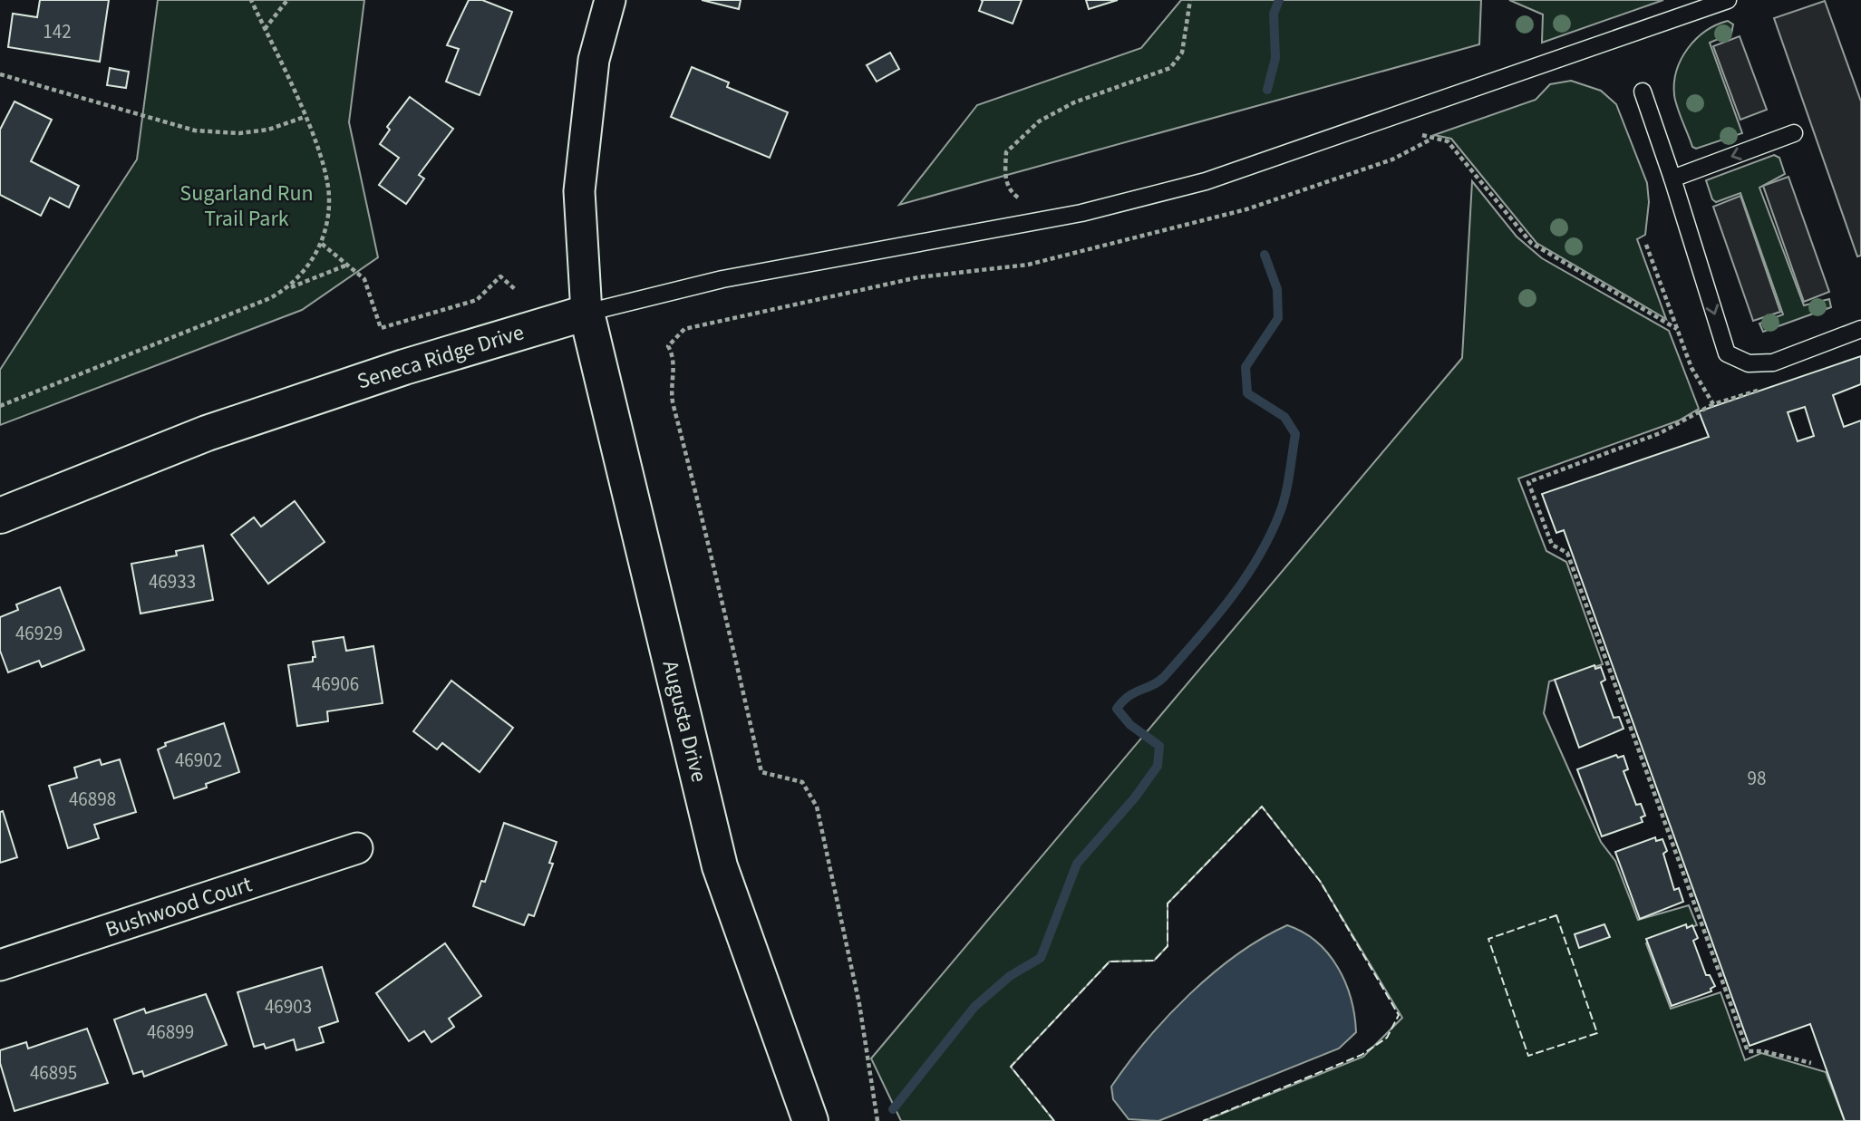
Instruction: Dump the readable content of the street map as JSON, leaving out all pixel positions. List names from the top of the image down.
{
  "streets": {
    "street": ["Seneca Ridge Drive", "Augusta Drive", "Bushwood Court"]
  },
  "crossings": [
    ["Seneca Ridge Drive", "Augusta Drive"]
  ],
  "parks": ["Sugarland Run Trail Park"],
  "house_numbers": [
    "142",
    "46933",
    "46929",
    "46906",
    "46902",
    "98",
    "46898",
    "46903",
    "46899",
    "46895"
  ]
}
